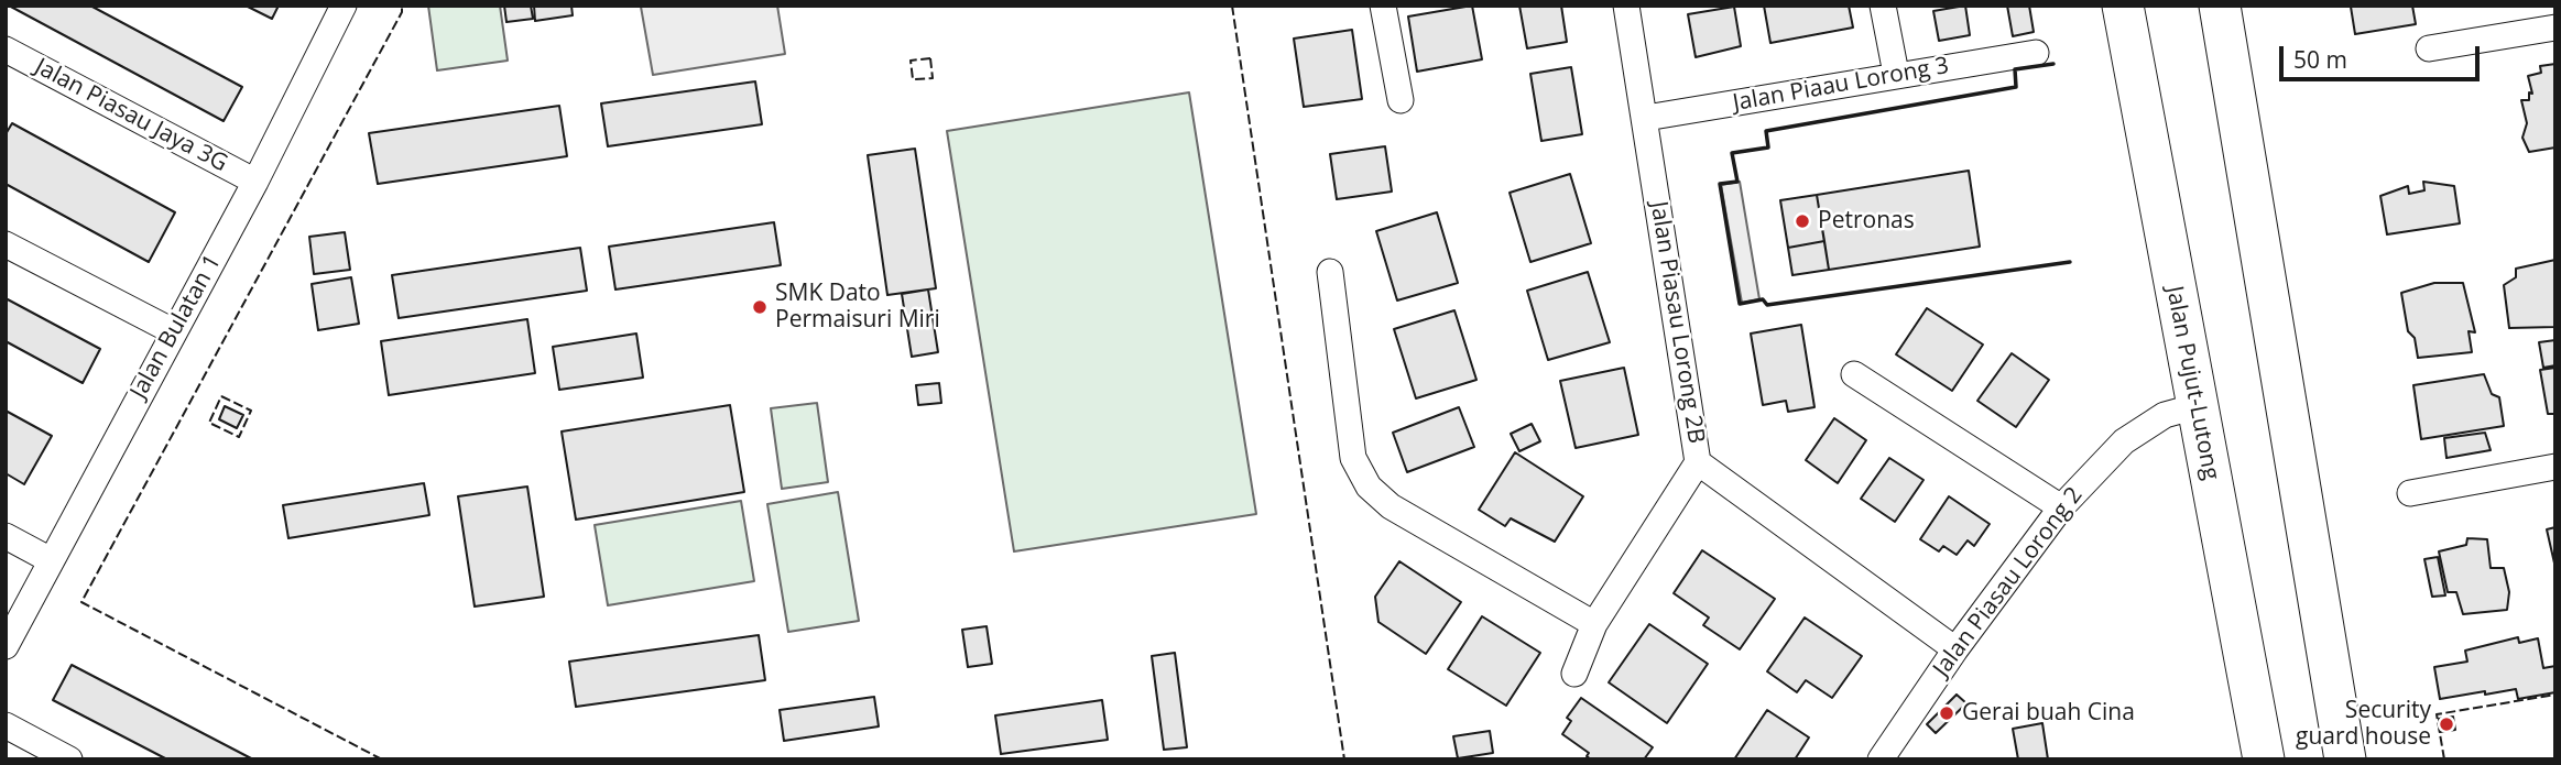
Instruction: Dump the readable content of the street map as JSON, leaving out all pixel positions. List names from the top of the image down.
{
  "streets": {
    "highway": ["Jalan Pujut-Lutong"],
    "street": [
      "Jalan Piaau Lorong 3",
      "Jalan Piasau Jaya 3G",
      "Jalan Piasau Lorong 2B",
      "Jalan Bulatan 1",
      "Jalan Piasau Lorong 2"
    ]
  },
  "crossings": [
    ["Jalan Piaau Lorong 3", "Jalan Piasau Lorong 2B"],
    ["Jalan Piasau Jaya 3G", "Jalan Bulatan 1"],
    ["Jalan Piasau Lorong 2B", "Jalan Piasau Lorong 2"],
    ["Jalan Pujut-Lutong", "Jalan Piasau Lorong 2"]
  ],
  "places": [
    "Petronas",
    "SMK Dato Permaisuri Miri",
    "Gerai buah Cina",
    "Security guard house"
  ],
  "scale_bar": "50 m"
}
